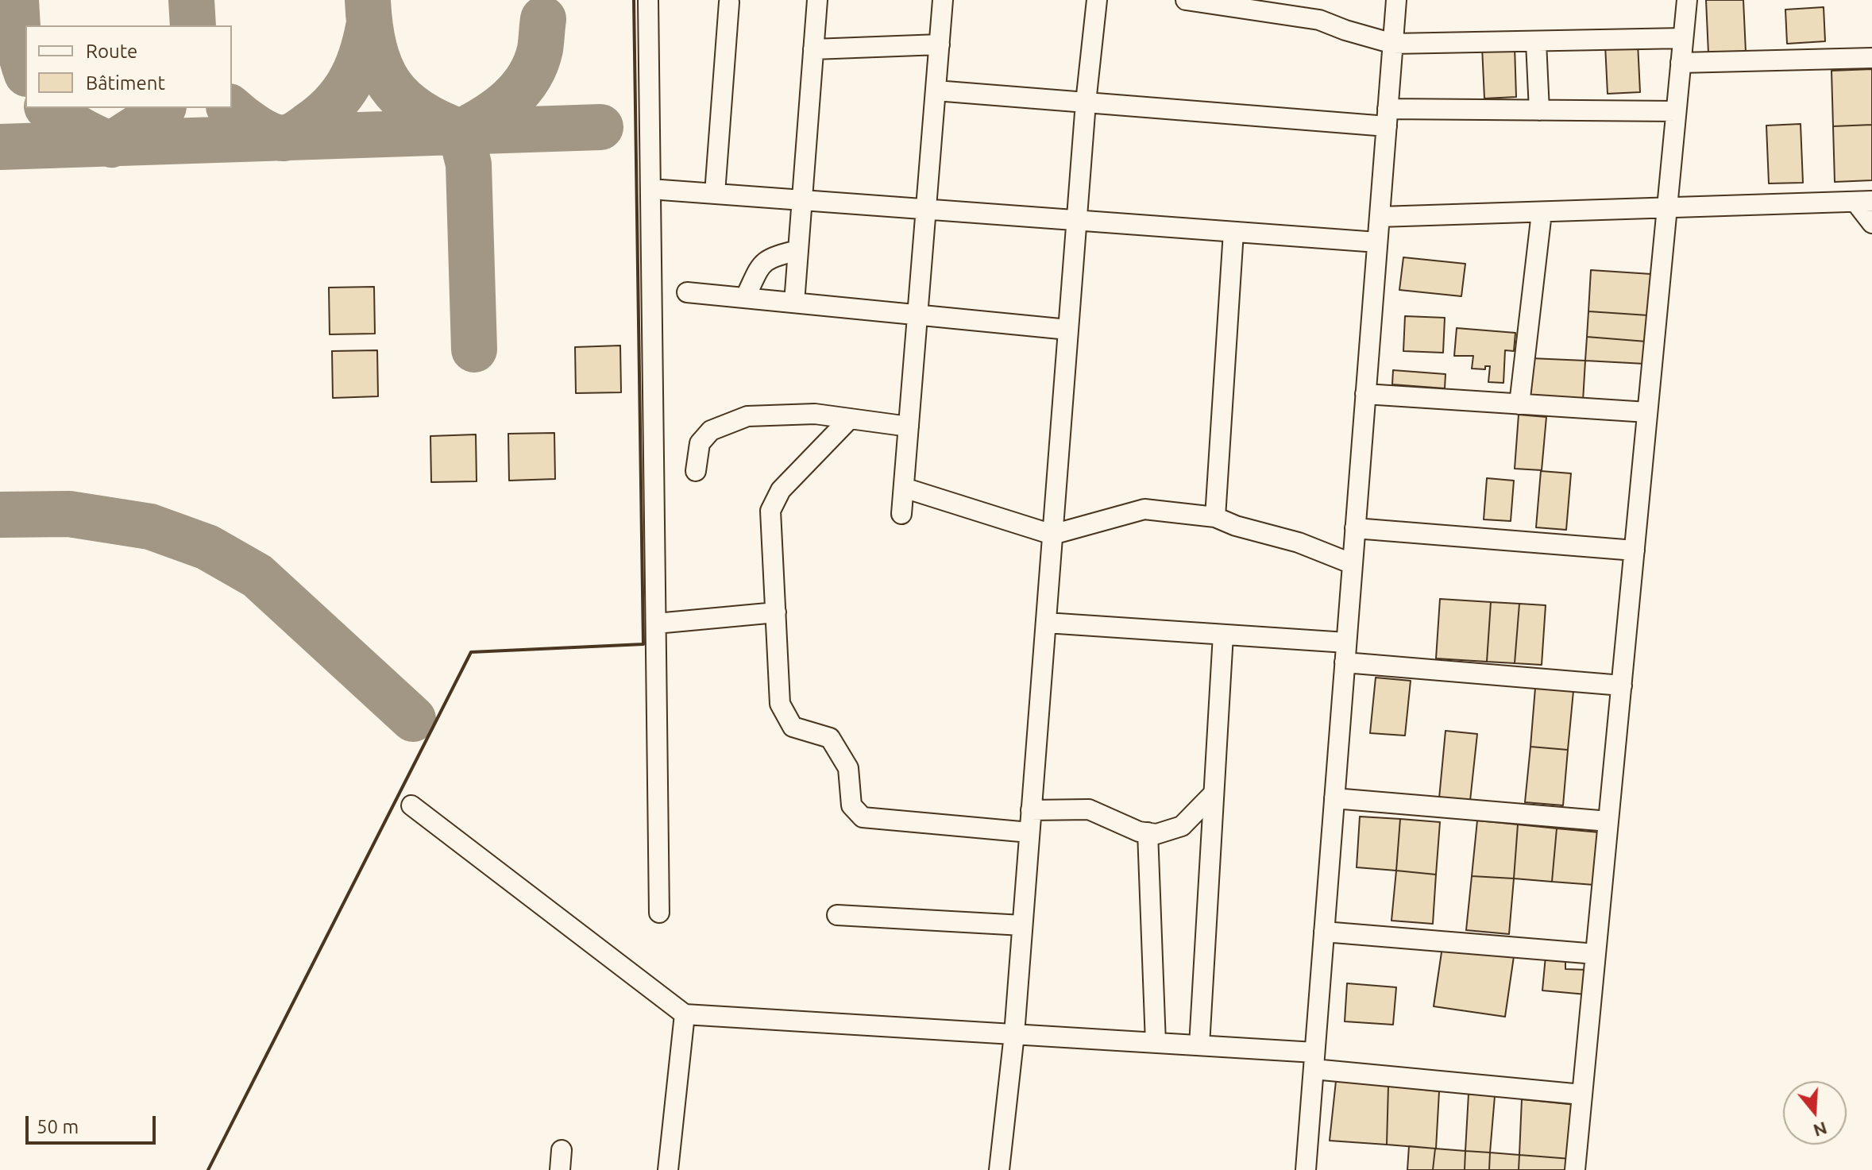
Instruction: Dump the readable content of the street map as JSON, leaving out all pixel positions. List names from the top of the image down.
{
  "legend": ["Route", "Bâtiment"],
  "scale_bar": "50 m",
  "north": "bottom"
}
